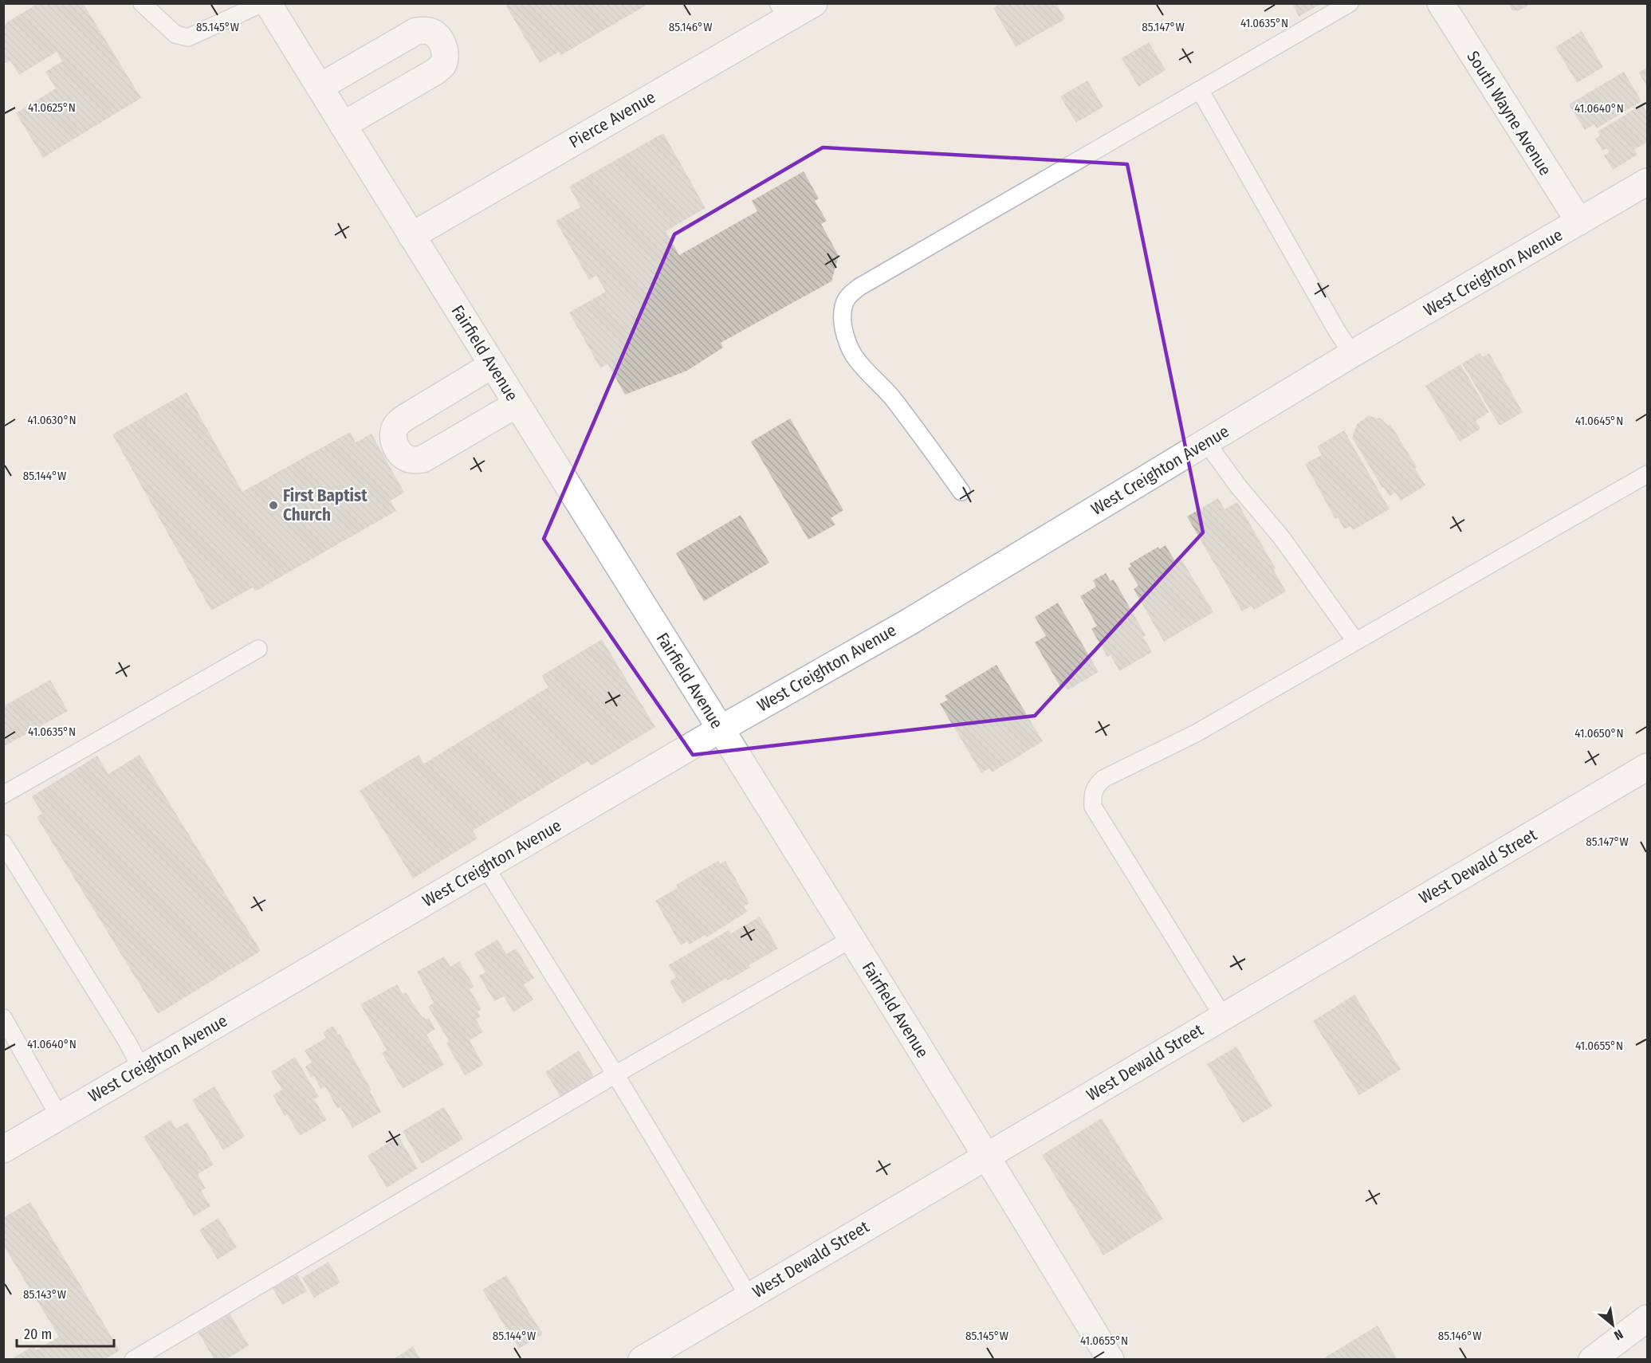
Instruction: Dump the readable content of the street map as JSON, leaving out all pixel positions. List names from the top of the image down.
{
  "streets": {
    "street": [
      "South Wayne Avenue",
      "Pierce Avenue",
      "West Creighton Avenue",
      "Fairfield Avenue",
      "West Dewald Street"
    ]
  },
  "crossings": [
    ["South Wayne Avenue", "West Creighton Avenue"],
    ["Pierce Avenue", "Fairfield Avenue"],
    ["West Creighton Avenue", "Fairfield Avenue"],
    ["Fairfield Avenue", "West Dewald Street"]
  ],
  "places": ["First Baptist Church"],
  "scale_bar": "20 m",
  "north": "bottom right",
  "coordinates": [
    "41.0635°N",
    "85.145°W",
    "85.146°W",
    "85.147°W",
    "41.0625°N",
    "41.0640°N",
    "41.0630°N",
    "41.0645°N",
    "85.144°W",
    "41.0650°N",
    "41.0655°N",
    "85.143°W"
  ]
}
